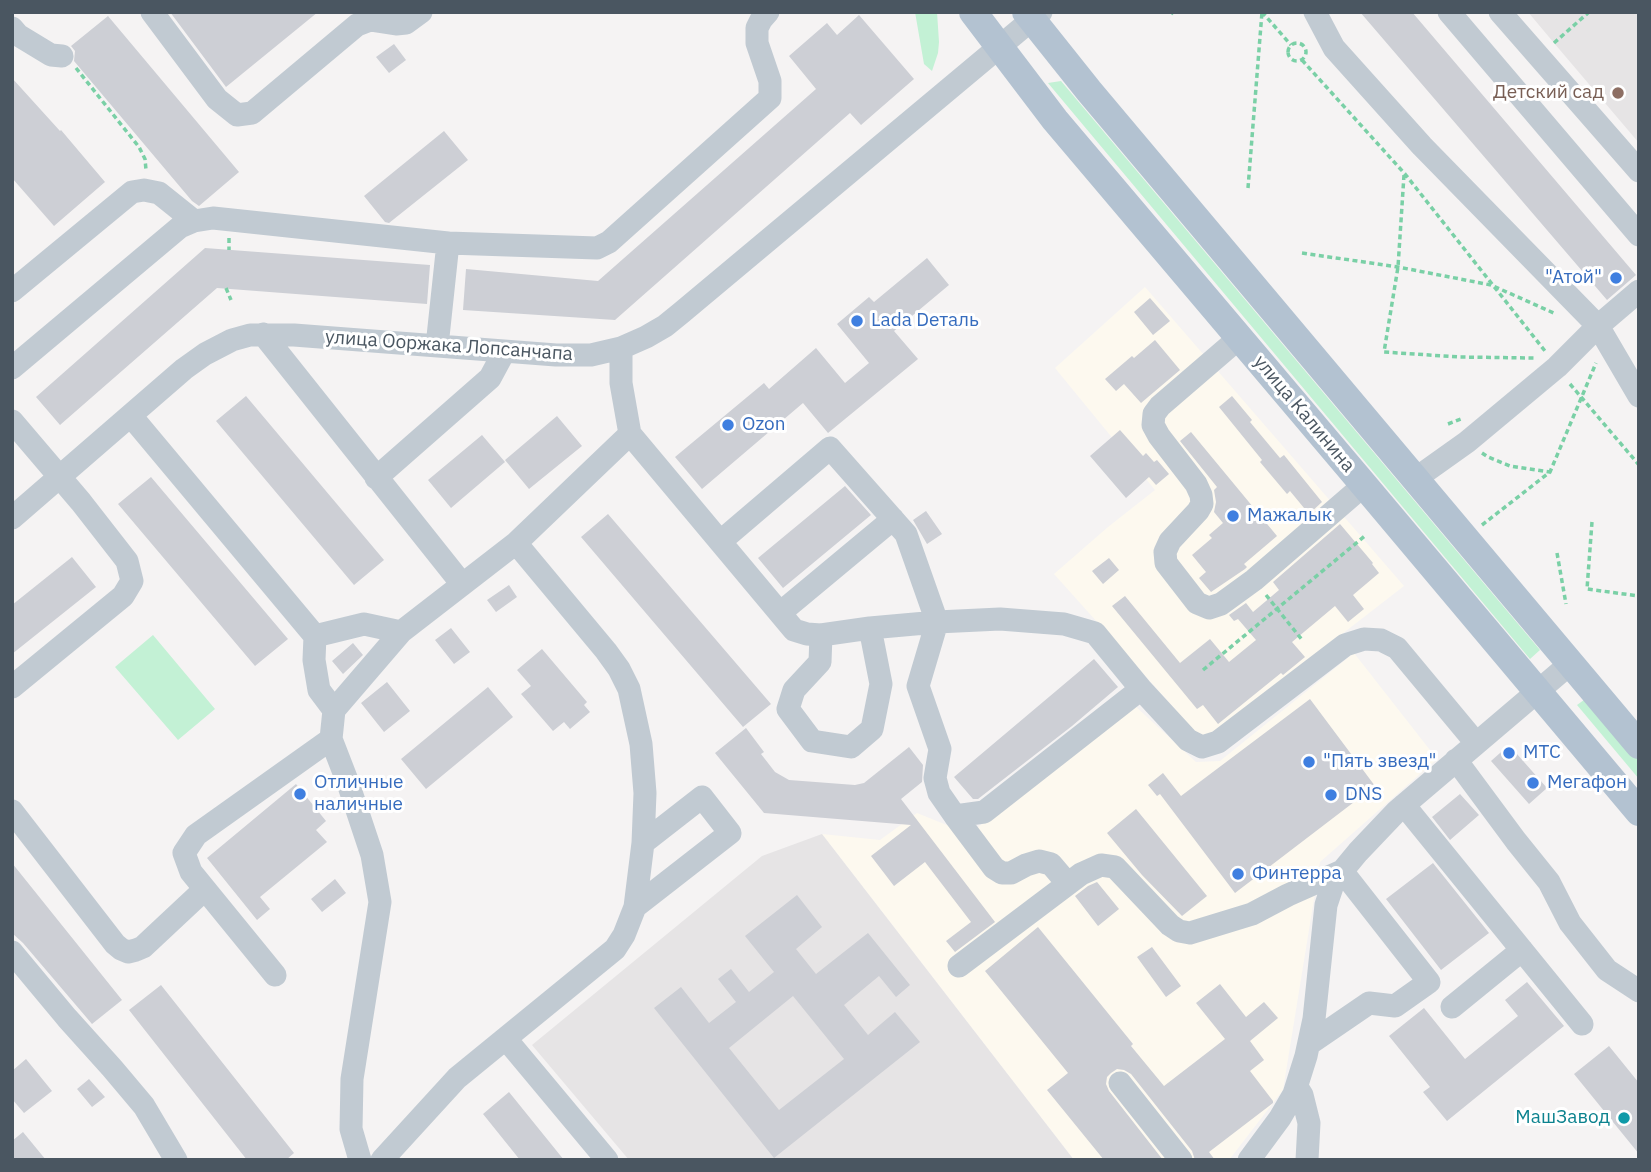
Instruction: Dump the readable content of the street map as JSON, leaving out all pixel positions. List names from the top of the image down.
{
  "streets": {
    "main road": ["улица Калинина"],
    "street": ["улица Ооржака Лопсанчапа"]
  },
  "crossings": [
    ["улица Ооржака Лопсанчапа", "улица Калинина"]
  ],
  "places": [
    "Детский сад",
    "\"Атой\"",
    "Lada Dеталь",
    "Ozon",
    "Мажалык",
    "МТС",
    "\"Пять звезд\"",
    "Мегафон",
    "Отличные наличные",
    "DNS",
    "Финтерра",
    "МашЗавод"
  ]
}
